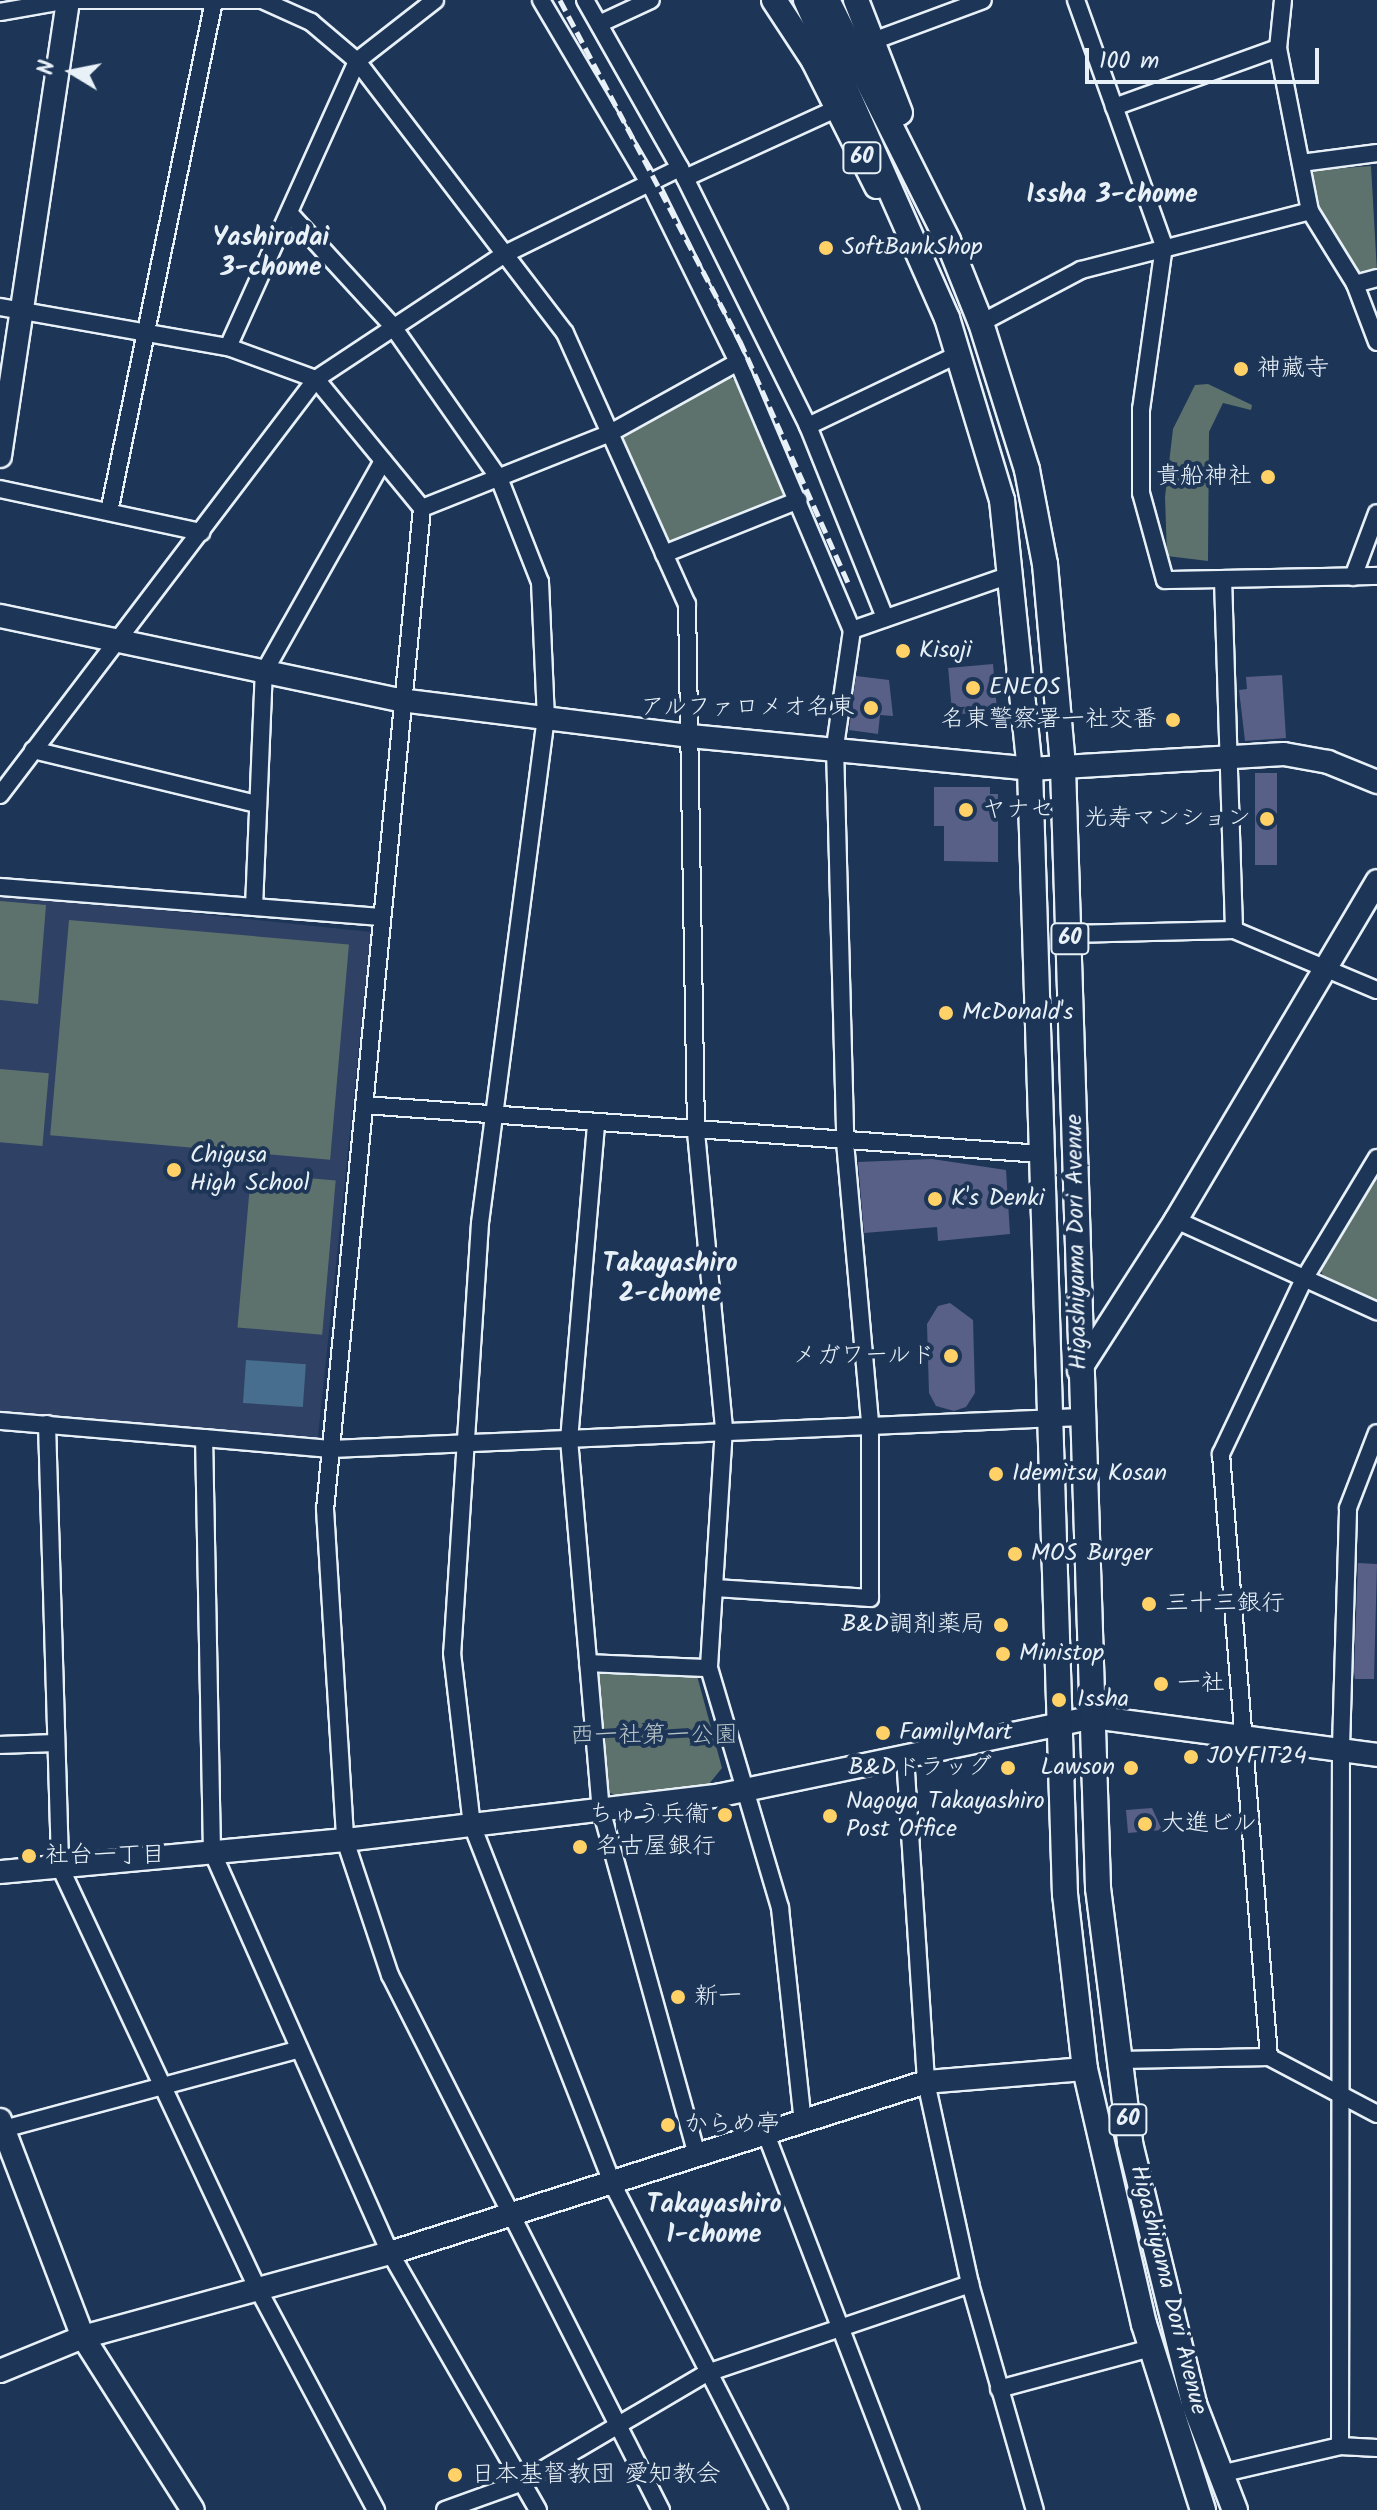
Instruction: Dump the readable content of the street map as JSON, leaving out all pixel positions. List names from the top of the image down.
{
  "streets": {
    "main road": ["60", "Higashiyama Dori Avenue"]
  },
  "crossings": [
    ["60", "Higashiyama Dori Avenue"]
  ],
  "districts": [
    "Issha 3-chome",
    "Yashirodai 3-chome",
    "Takayashiro 2-chome",
    "Takayashiro 1-chome"
  ],
  "parks": ["西一社第一公園"],
  "places": [
    "SoftBankShop",
    "神藏寺",
    "貴船神社",
    "Kisoji",
    "ENEOS",
    "アルファロメオ名東",
    "名東警察署一社交番",
    "ヤナセ",
    "光寿マンション",
    "McDonald's",
    "Chigusa High School",
    "K's Denki",
    "メガワールド",
    "Idemitsu Kosan",
    "MOS Burger",
    "三十三銀行",
    "B&D調剤薬局",
    "Ministop",
    "一社",
    "Issha",
    "FamilyMart",
    "JOYFIT24",
    "B&Dドラッグ",
    "Lawson",
    "ちゅう兵衞",
    "Nagoya Takayashiro Post Office",
    "大進ビル",
    "名古屋銀行",
    "社台一丁目",
    "新一",
    "からめ亭",
    "日本基督教団 愛知教会"
  ],
  "scale_bar": "100 m",
  "north": "left"
}
